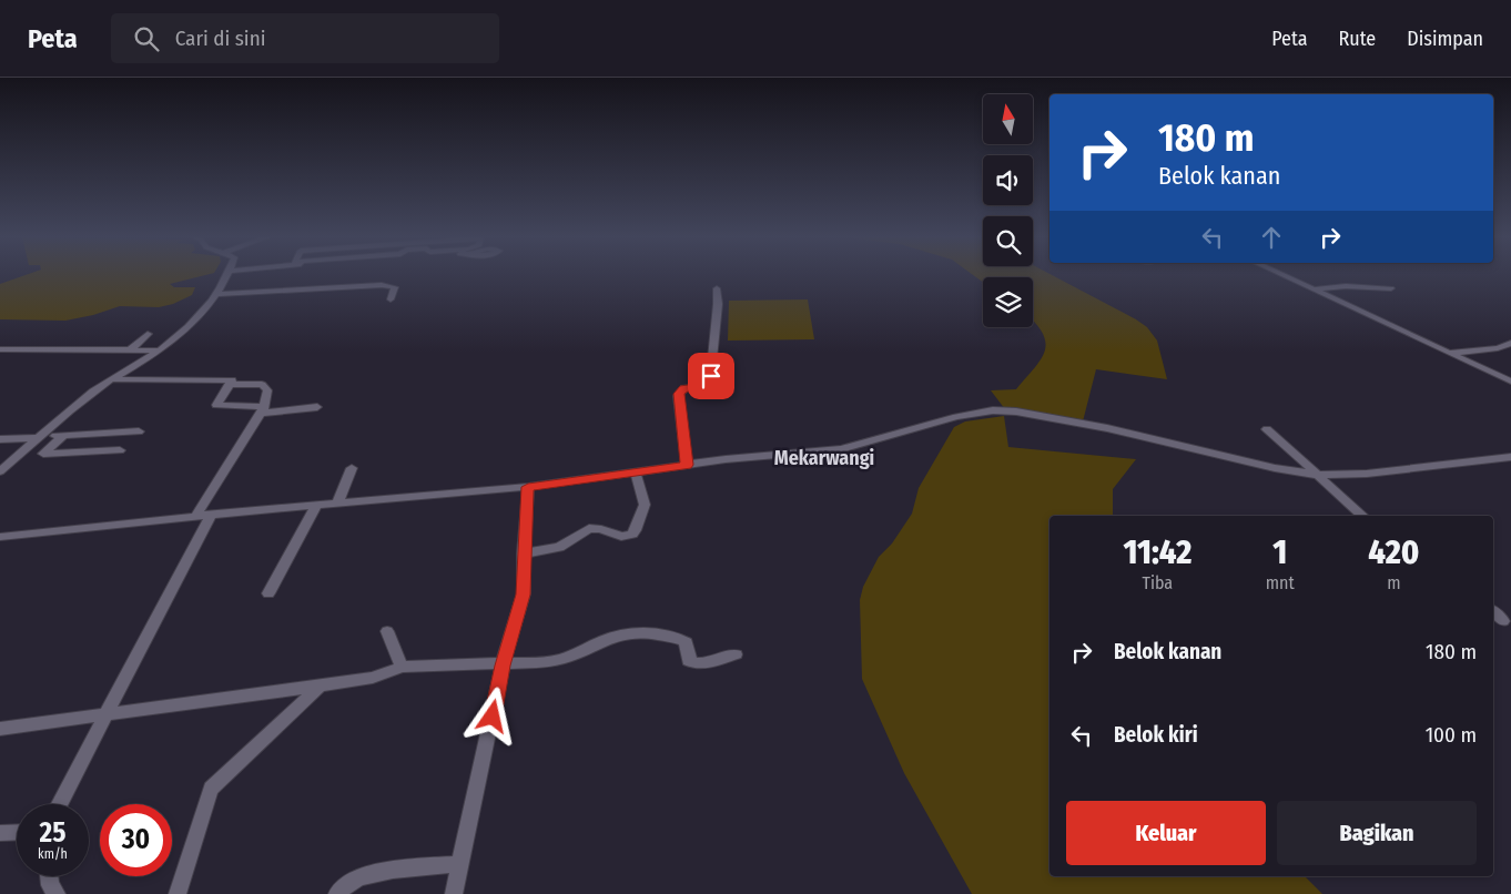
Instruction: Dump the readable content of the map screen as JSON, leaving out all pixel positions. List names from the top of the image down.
{
  "districts": ["Mekarwangi"],
  "north": "top",
  "page": {
    "header": "Peta",
    "search": "Cari di sini",
    "nav": ["Peta", "Rute", "Disimpan"],
    "turn": ["180 m", "Belok kanan"],
    "eta": [
      "11:42",
      "Tiba",
      "1",
      "mnt",
      "420",
      "m"
    ],
    "list": [
      {
        "name": "Belok kanan",
        "value": "180 m"
      },
      {
        "name": "Belok kiri",
        "value": "100 m"
      }
    ],
    "buttons": ["Keluar", "Bagikan"],
    "speed": "25 km/h",
    "limit": "30"
  }
}
